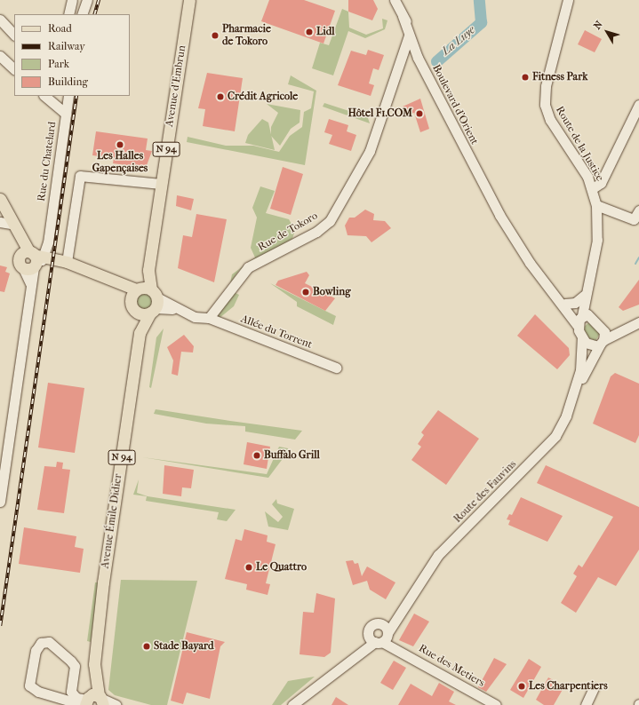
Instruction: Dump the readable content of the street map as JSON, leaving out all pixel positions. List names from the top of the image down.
{
  "streets": {
    "main road": ["Avenue d'Embrun", "N 94", "Avenue Émile Didier"],
    "street": [
      "Boulevard d'Orient",
      "Route de la Justice",
      "Rue du Chatelard",
      "Rue de Tokoro",
      "Allée du Torrent",
      "Route des Fauvins",
      "Rue des Metiers"
    ]
  },
  "crossings": [
    ["Avenue d'Embrun", "Avenue Émile Didier"],
    ["Boulevard d'Orient", "Route de la Justice"],
    ["Boulevard d'Orient", "Rue de Tokoro"],
    ["Boulevard d'Orient", "Route des Fauvins"],
    ["Rue de Tokoro", "Allée du Torrent"],
    ["Route des Fauvins", "Rue des Metiers"]
  ],
  "water": ["La Luye"],
  "places": [
    "Lidl",
    "Pharmacie de Tokoro",
    "Fitness Park",
    "Crédit Agricole",
    "Hôtel F1.COM",
    "Les Halles Gapençaises",
    "Bowling",
    "Buffalo Grill",
    "Le Quattro",
    "Stade Bayard",
    "Les Charpentiers"
  ],
  "legend": [
    "Road",
    "Railway",
    "Park",
    "Building"
  ],
  "north": "top left"
}
